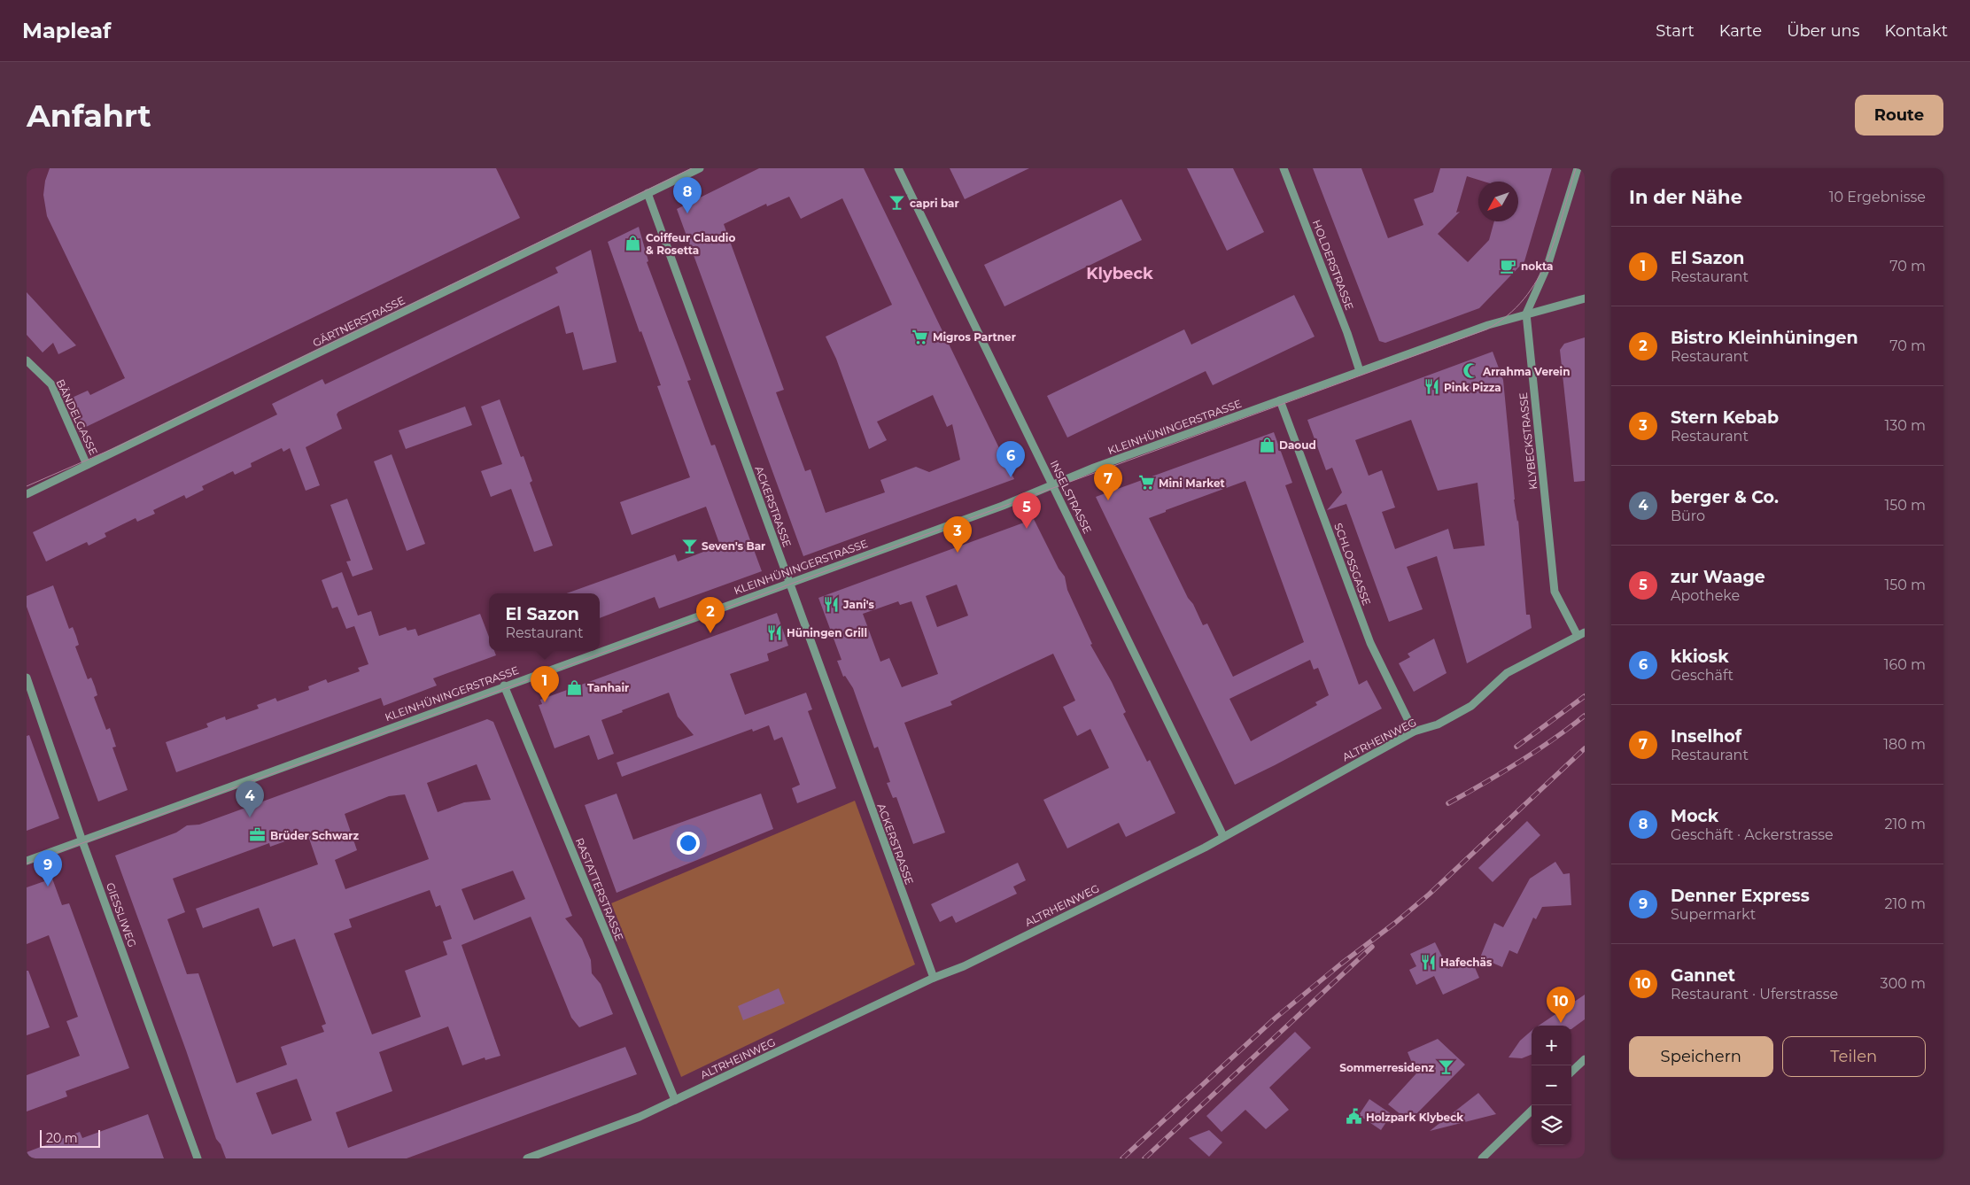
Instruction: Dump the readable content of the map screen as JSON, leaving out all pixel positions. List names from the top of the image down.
{
  "streets": {
    "street": [
      "HOLDERSTRASSE",
      "GÄRTNERSTRASSE",
      "BÄNDELGASSE",
      "KLEINHÜNINGERSTRASSE",
      "KLYBECKSTRASSE",
      "INSELSTRASSE",
      "ACKERSTRASSE",
      "SCHLOSSGASSE",
      "ALTRHEINWEG",
      "RASTATTERSTRASSE",
      "GIESSLIWEG"
    ]
  },
  "crossings": [
    ["HOLDERSTRASSE", "KLEINHÜNINGERSTRASSE"],
    ["GÄRTNERSTRASSE", "BÄNDELGASSE"],
    ["GÄRTNERSTRASSE", "ACKERSTRASSE"],
    ["KLEINHÜNINGERSTRASSE", "KLYBECKSTRASSE"],
    ["KLEINHÜNINGERSTRASSE", "INSELSTRASSE"],
    ["KLEINHÜNINGERSTRASSE", "ACKERSTRASSE"],
    ["KLEINHÜNINGERSTRASSE", "SCHLOSSGASSE"],
    ["KLEINHÜNINGERSTRASSE", "RASTATTERSTRASSE"],
    ["KLEINHÜNINGERSTRASSE", "GIESSLIWEG"],
    ["KLYBECKSTRASSE", "ALTRHEINWEG"],
    ["INSELSTRASSE", "ALTRHEINWEG"],
    ["ACKERSTRASSE", "ALTRHEINWEG"],
    ["SCHLOSSGASSE", "ALTRHEINWEG"],
    ["ALTRHEINWEG", "RASTATTERSTRASSE"]
  ],
  "districts": ["Klybeck"],
  "places": {
    "bar": ["capri bar", "Seven's Bar", "Sommerresidenz"],
    "shop": ["Coiffeur Claudio & Rosetta", "Daoud", "Tanhair"],
    "cafe": ["nokta"],
    "supermarket": ["Migros Partner", "Mini Market"],
    "mosque": ["Arrahma Verein"],
    "restaurant": [
      "Pink Pizza",
      "Jani's",
      "Hüningen Grill",
      "Hafechäs"
    ],
    "office": ["Brüder Schwarz"],
    "public building": ["Holzpark Klybeck"]
  },
  "scale_bar": "20 m",
  "north": "bottom left",
  "page": {
    "header": "Mapleaf",
    "nav": [
      "Start",
      "Karte",
      "Über uns",
      "Kontakt"
    ],
    "buttons": [
      "Route",
      ["Speichern", "Teilen"]
    ],
    "title": "Anfahrt",
    "heading": ["In der Nähe", "10 Ergebnisse"],
    "pins": [
      "8",
      "6",
      "7",
      "5",
      "3",
      "2",
      "1",
      "4",
      "9",
      "10"
    ],
    "list": [
      {
        "mark": "1",
        "name": "El Sazon",
        "note": "Restaurant",
        "value": "70 m"
      },
      {
        "mark": "2",
        "name": "Bistro Kleinhüningen",
        "note": "Restaurant",
        "value": "70 m"
      },
      {
        "mark": "3",
        "name": "Stern Kebab",
        "note": "Restaurant",
        "value": "130 m"
      },
      {
        "mark": "4",
        "name": "berger & Co.",
        "note": "Büro",
        "value": "150 m"
      },
      {
        "mark": "5",
        "name": "zur Waage",
        "note": "Apotheke",
        "value": "150 m"
      },
      {
        "mark": "6",
        "name": "kkiosk",
        "note": "Geschäft",
        "value": "160 m"
      },
      {
        "mark": "7",
        "name": "Inselhof",
        "note": "Restaurant",
        "value": "180 m"
      },
      {
        "mark": "8",
        "name": "Mock",
        "note": "Geschäft · Ackerstrasse",
        "value": "210 m"
      },
      {
        "mark": "9",
        "name": "Denner Express",
        "note": "Supermarkt",
        "value": "210 m"
      },
      {
        "mark": "10",
        "name": "Gannet",
        "note": "Restaurant · Uferstrasse",
        "value": "300 m"
      }
    ],
    "popup": ["El Sazon", "Restaurant"],
    "map_buttons": ["+", "−"],
    "scale": "20 m"
  }
}
